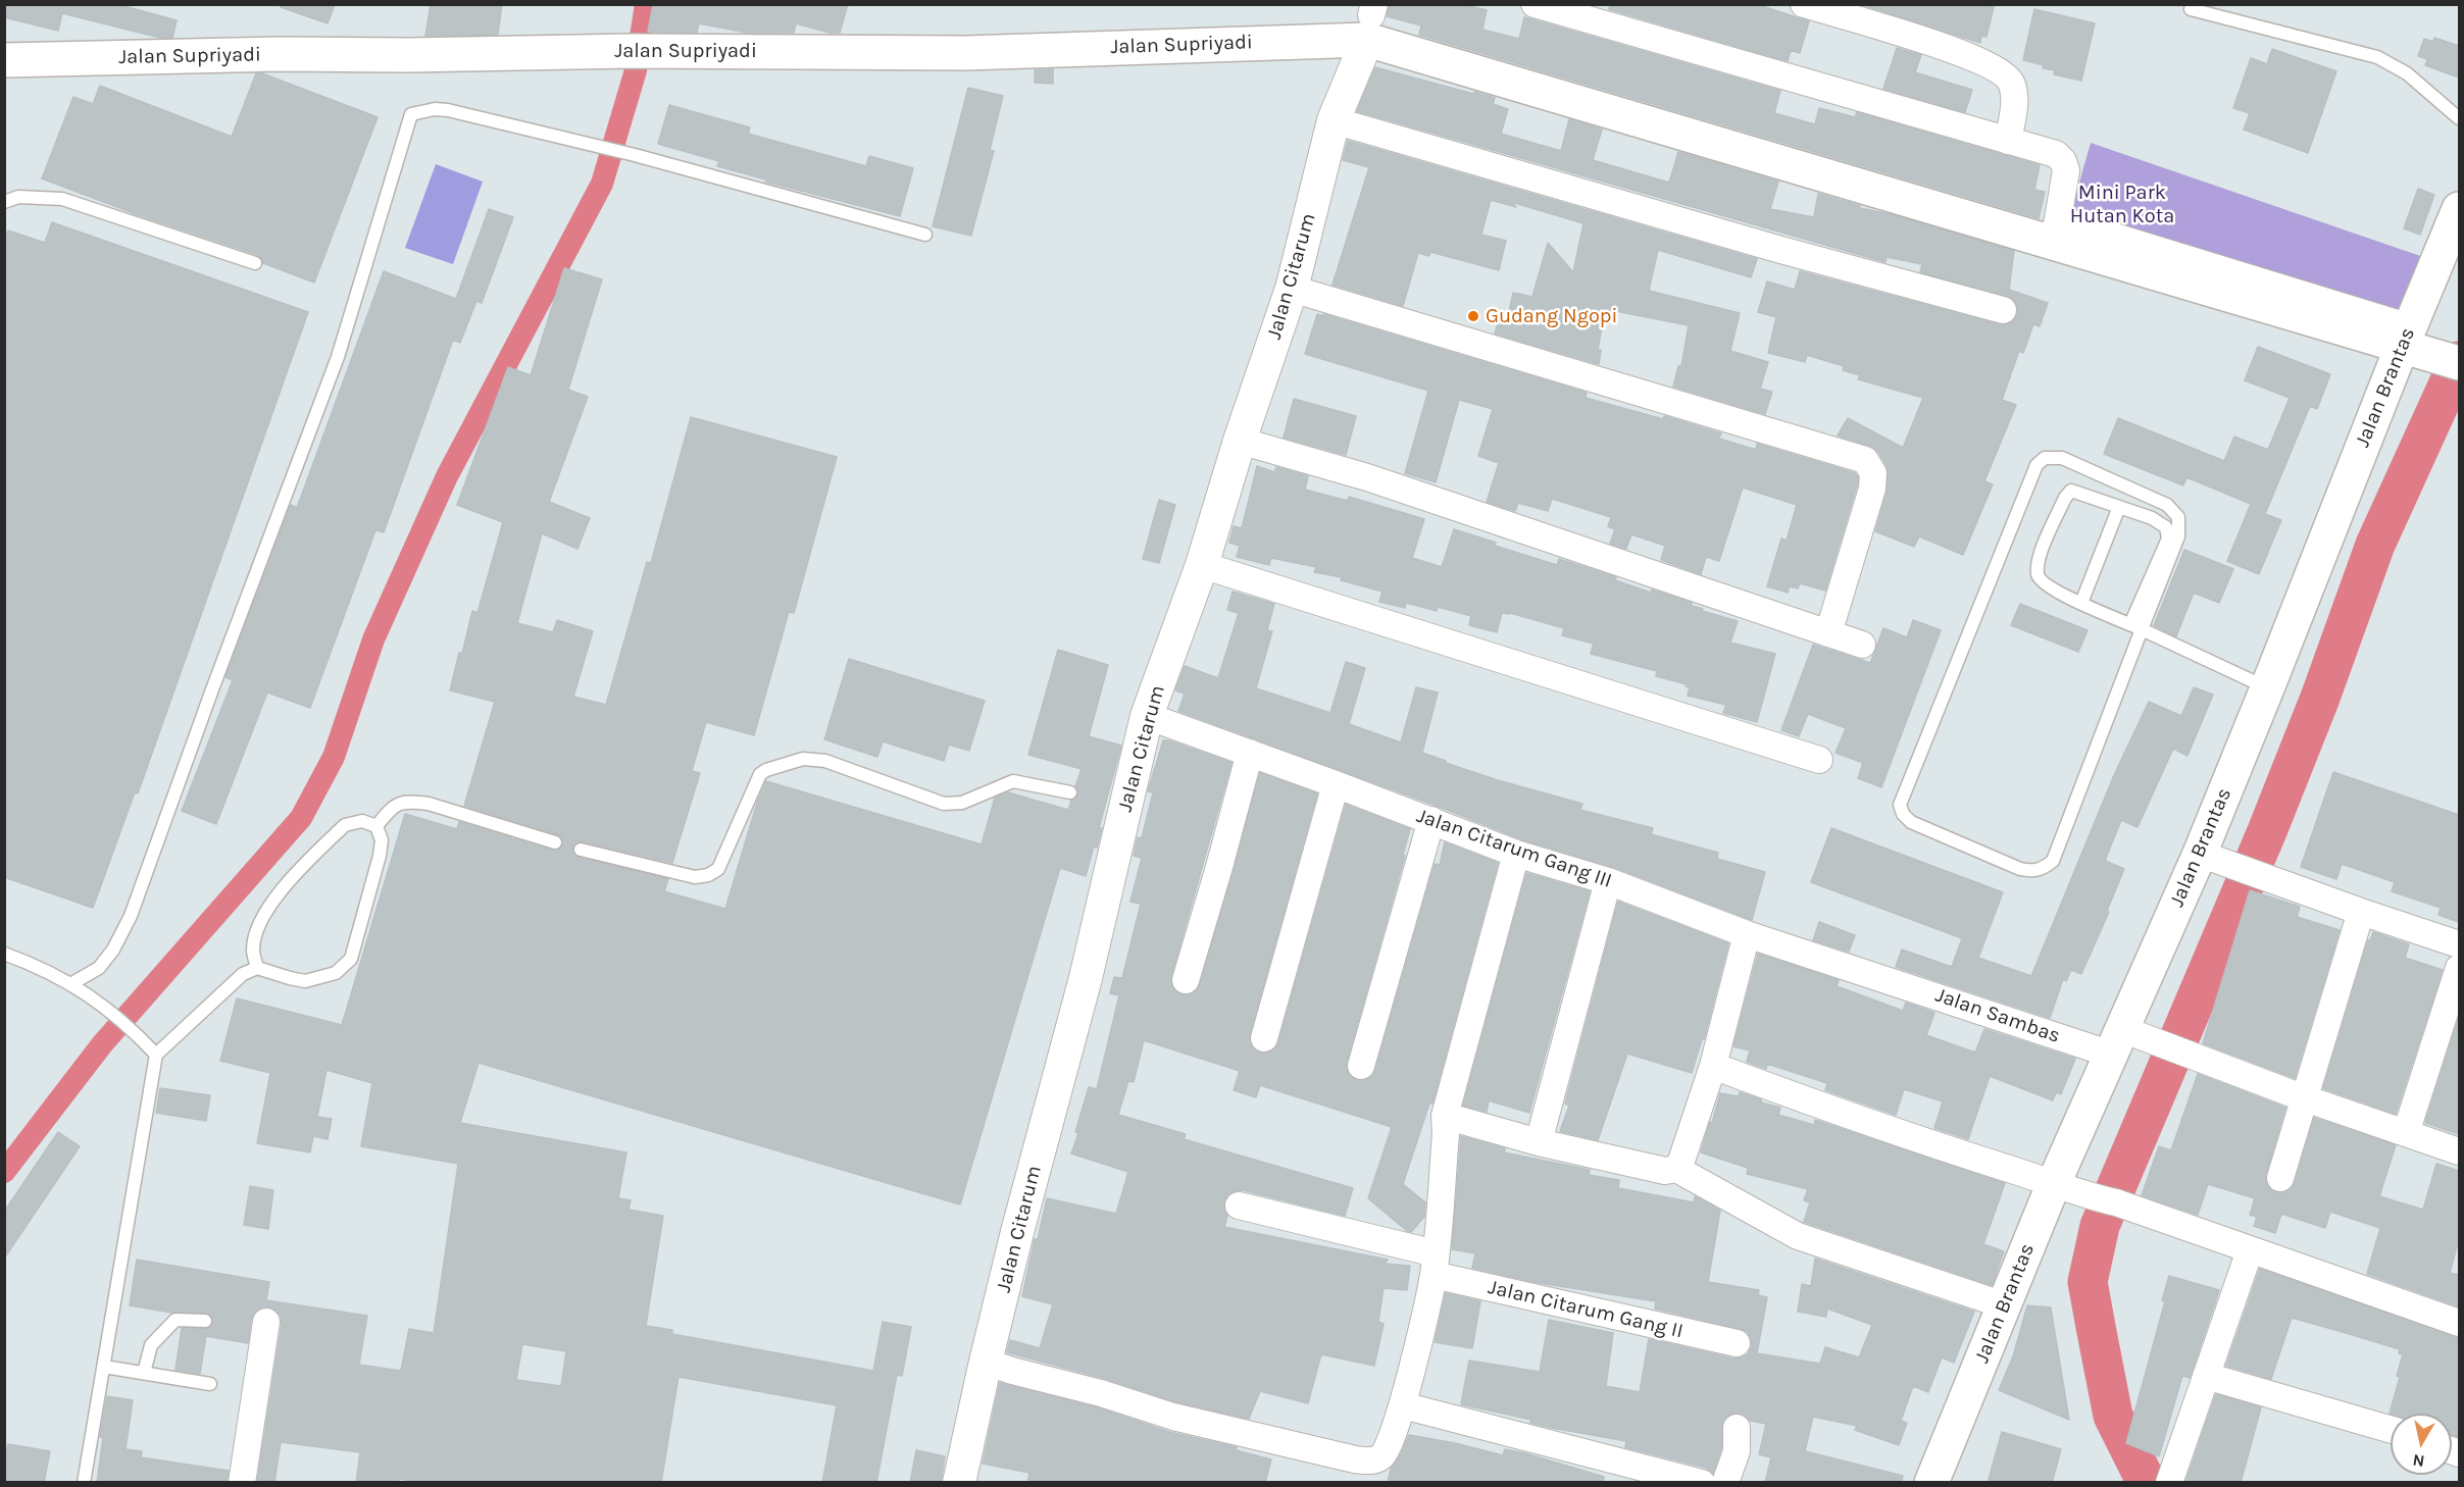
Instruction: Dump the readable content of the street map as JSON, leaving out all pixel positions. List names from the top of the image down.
{
  "streets": {
    "main road": ["Jalan Supriyadi", "Jalan Brantas"],
    "street": [
      "Jalan Citarum",
      "Jalan Citarum Gang III",
      "Jalan Sambas",
      "Jalan Citarum Gang II"
    ]
  },
  "crossings": [
    ["Jalan Supriyadi", "Jalan Citarum"],
    ["Jalan Supriyadi", "Jalan Brantas"],
    ["Jalan Citarum", "Jalan Citarum Gang III"],
    ["Jalan Brantas", "Jalan Sambas"],
    ["Jalan Citarum Gang III", "Jalan Sambas"]
  ],
  "parks": ["Mini Park Hutan Kota"],
  "places": ["Gudang Ngopi"],
  "north": "bottom"
}
